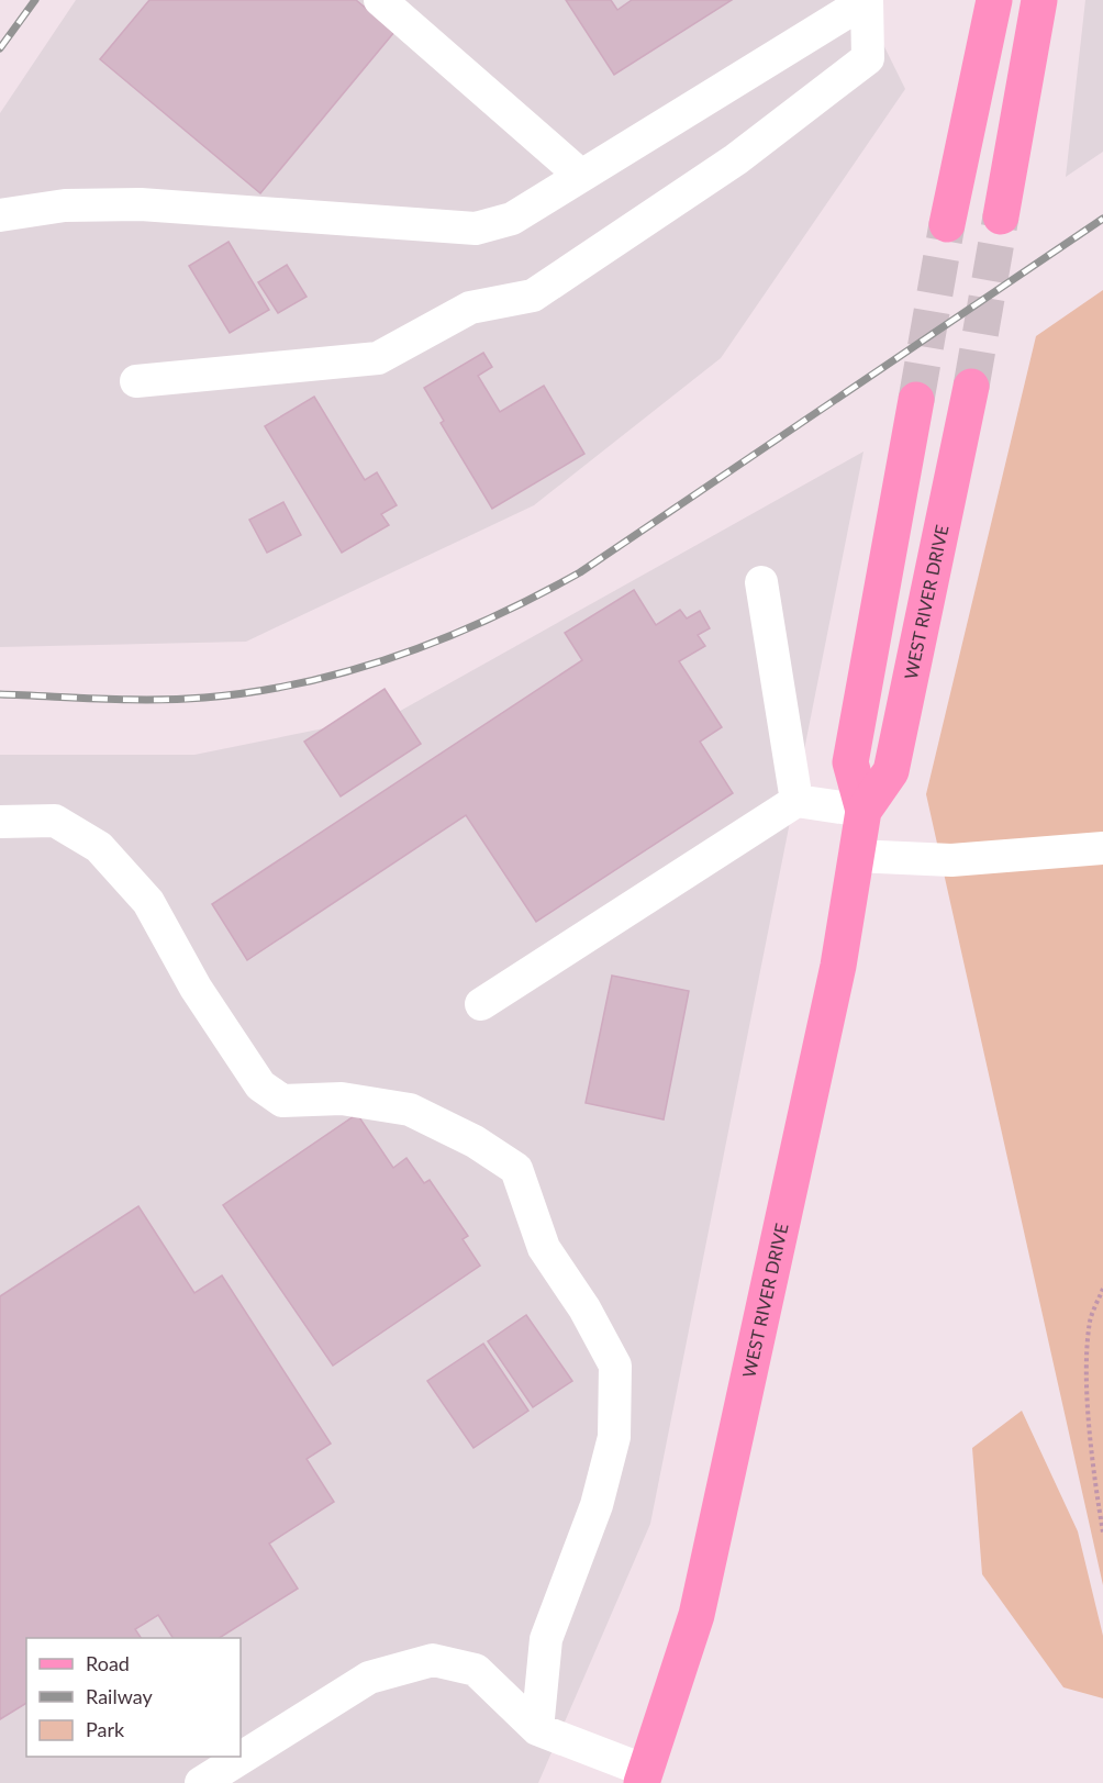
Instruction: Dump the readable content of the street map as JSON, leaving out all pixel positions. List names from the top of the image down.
{
  "streets": {
    "main road": ["WEST RIVER DRIVE"]
  },
  "legend": ["Road", "Railway", "Park"]
}
